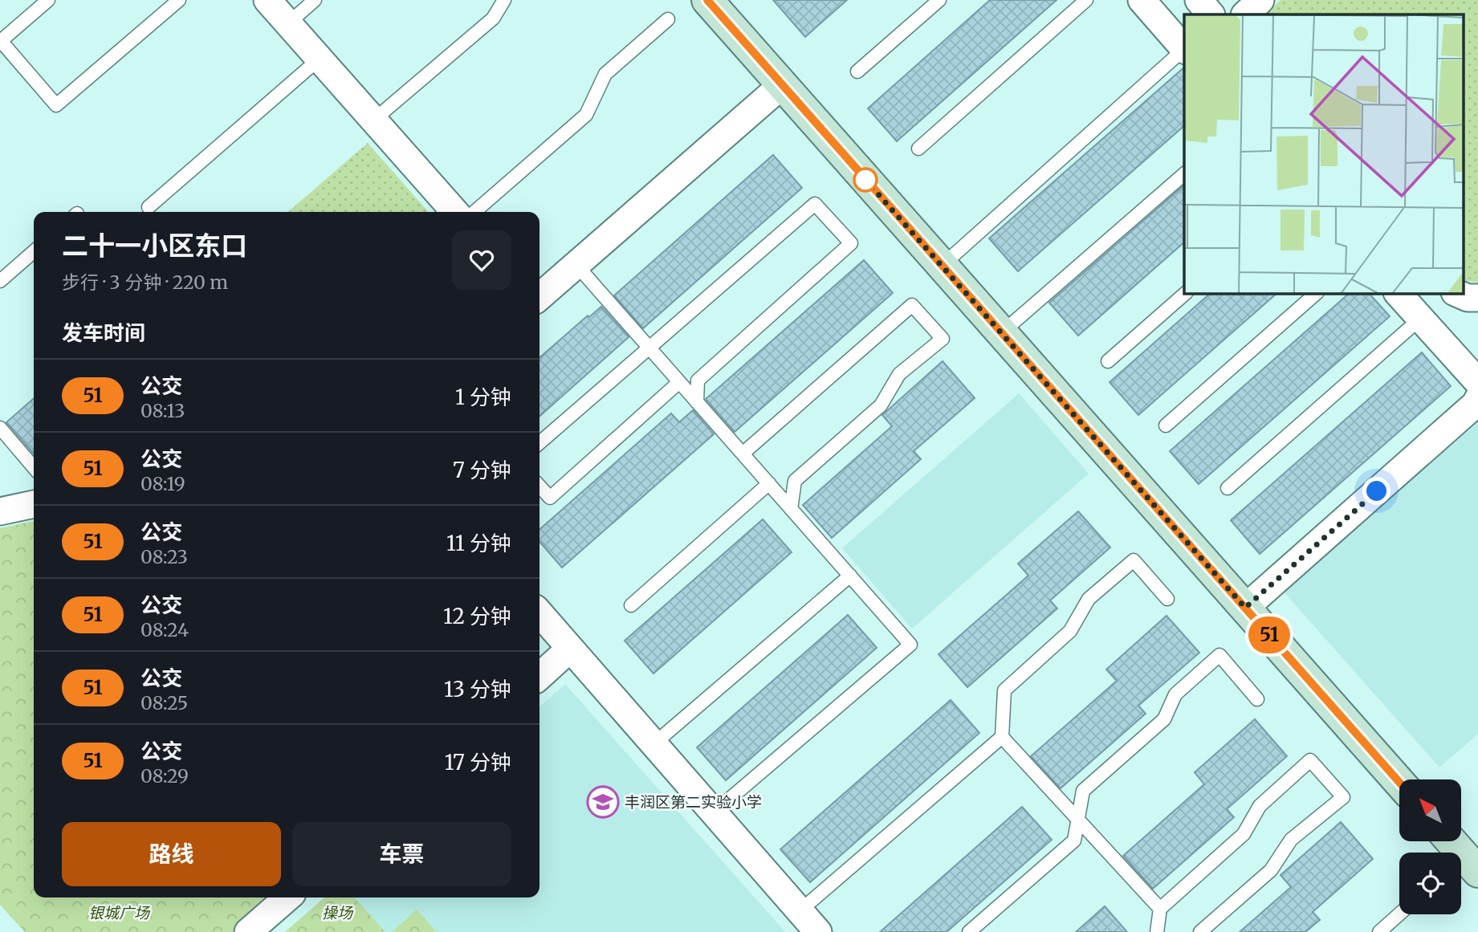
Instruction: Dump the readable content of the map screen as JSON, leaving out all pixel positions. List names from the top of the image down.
{
  "parks": ["银城广场", "操场"],
  "places": {
    "school or university": ["丰润区第二实验小学"]
  },
  "lines": ["bus line 51"],
  "north": "top left",
  "page": {
    "on_map": "51",
    "heading": [
      ["二十一小区东口", "步行 · 3 分钟 · 220 m"],
      "发车时间"
    ],
    "list": [
      {
        "mark": "51",
        "name": "公交",
        "note": "08:13",
        "value": "1 分钟"
      },
      {
        "mark": "51",
        "name": "公交",
        "note": "08:19",
        "value": "7 分钟"
      },
      {
        "mark": "51",
        "name": "公交",
        "note": "08:23",
        "value": "11 分钟"
      },
      {
        "mark": "51",
        "name": "公交",
        "note": "08:24",
        "value": "12 分钟"
      },
      {
        "mark": "51",
        "name": "公交",
        "note": "08:25",
        "value": "13 分钟"
      },
      {
        "mark": "51",
        "name": "公交",
        "note": "08:29",
        "value": "17 分钟"
      }
    ],
    "buttons": ["路线", "车票"]
  }
}
